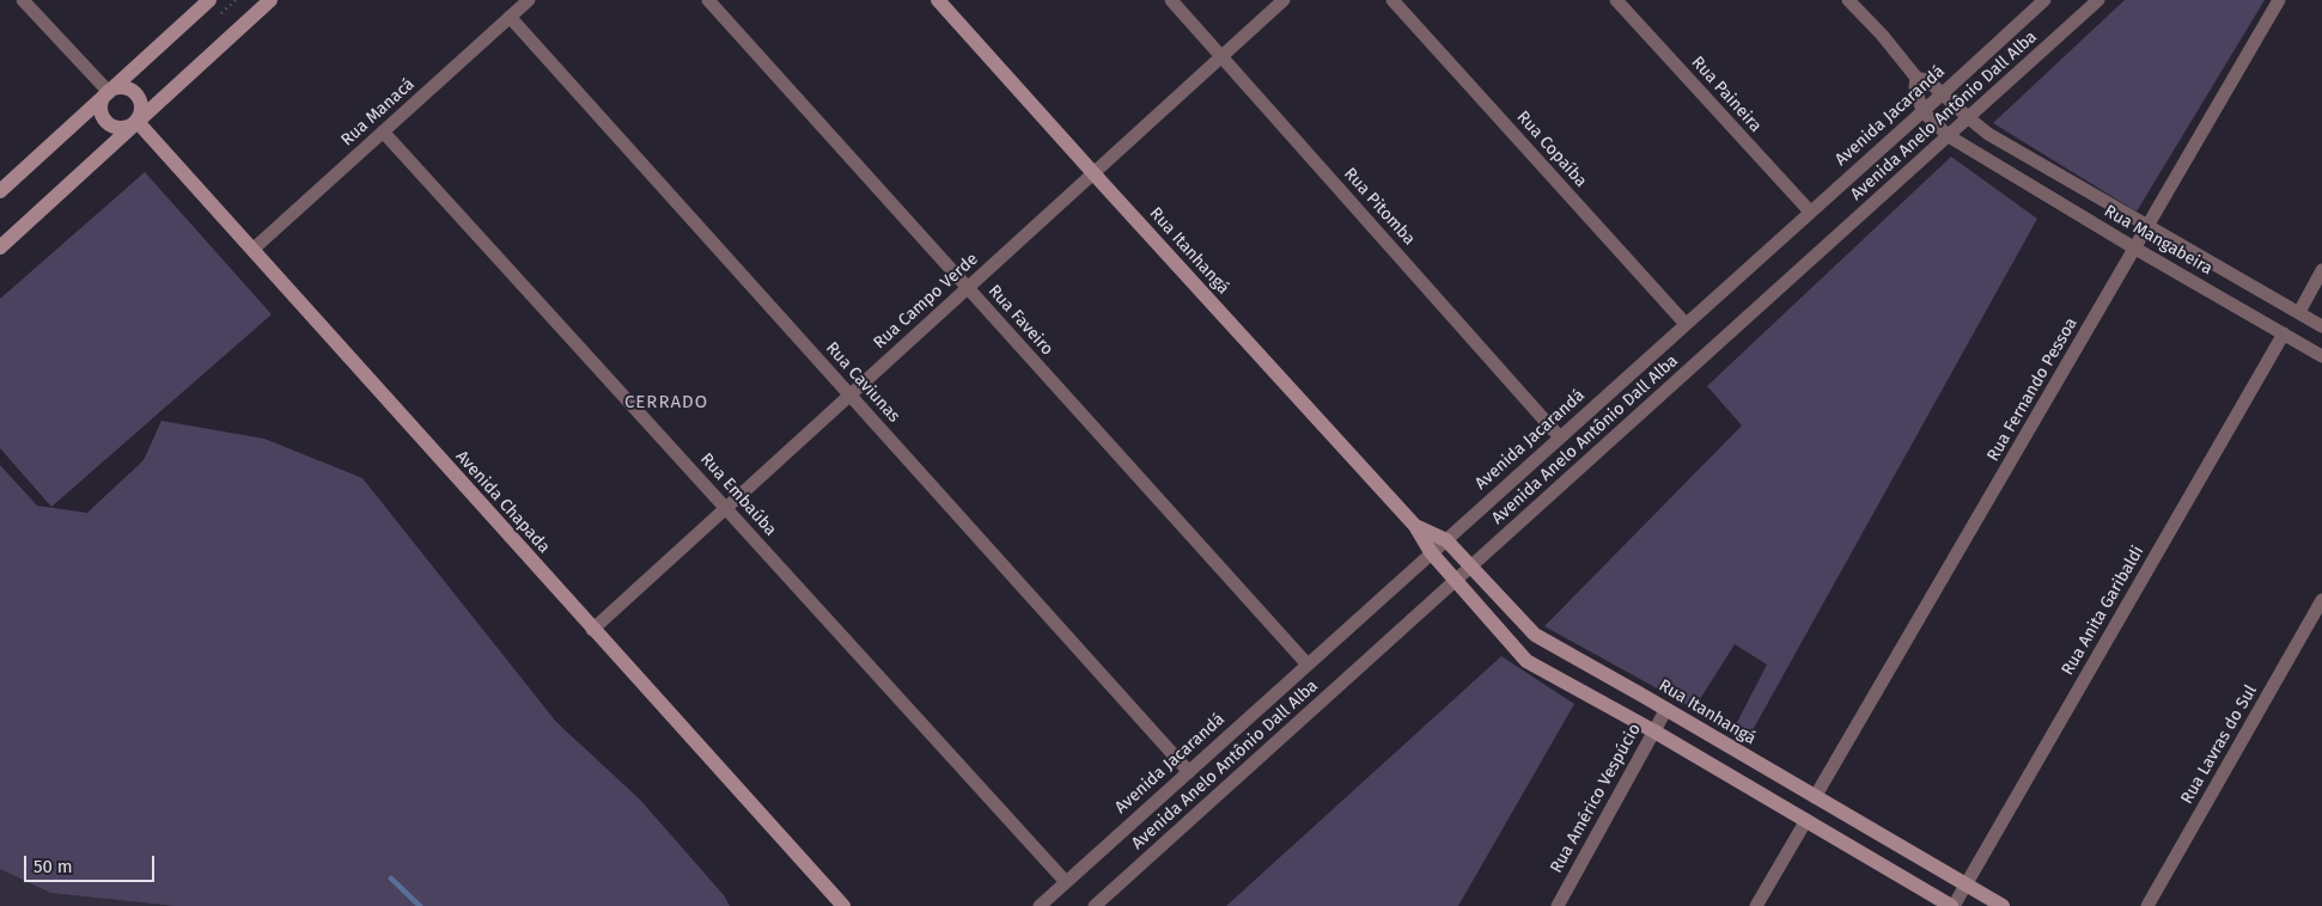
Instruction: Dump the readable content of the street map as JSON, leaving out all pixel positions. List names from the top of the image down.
{
  "streets": {
    "street": [
      "Rua Paineira",
      "Rua Manacá",
      "Avenida Jacarandá",
      "Avenida Anelo Antônio Dall Alba",
      "Rua Copaíba",
      "Rua Pitomba",
      "Rua Mangabeira",
      "Rua Itanhangá",
      "Rua Campo Verde",
      "Rua Faveiro",
      "Rua Caviunas",
      "Rua Fernando Pessoa",
      "Rua Embaúba",
      "Avenida Chapada",
      "Rua Anita Garibaldi",
      "Rua Lavras do Sul",
      "Rua Américo Vespúcio"
    ]
  },
  "crossings": [
    ["Rua Paineira", "Avenida Jacarandá"],
    ["Rua Manacá", "Rua Caviunas"],
    ["Rua Manacá", "Rua Embaúba"],
    ["Rua Manacá", "Avenida Chapada"],
    ["Avenida Jacarandá", "Rua Copaíba"],
    ["Avenida Jacarandá", "Rua Pitomba"],
    ["Avenida Jacarandá", "Rua Mangabeira"],
    ["Avenida Jacarandá", "Rua Itanhangá"],
    ["Avenida Jacarandá", "Rua Faveiro"],
    ["Avenida Jacarandá", "Rua Caviunas"],
    ["Avenida Jacarandá", "Rua Embaúba"],
    ["Avenida Anelo Antônio Dall Alba", "Rua Mangabeira"],
    ["Avenida Anelo Antônio Dall Alba", "Rua Itanhangá"],
    ["Rua Pitomba", "Rua Campo Verde"],
    ["Rua Mangabeira", "Rua Fernando Pessoa"],
    ["Rua Mangabeira", "Rua Anita Garibaldi"],
    ["Rua Itanhangá", "Rua Campo Verde"],
    ["Rua Itanhangá", "Rua Fernando Pessoa"],
    ["Rua Itanhangá", "Rua Anita Garibaldi"],
    ["Rua Itanhangá", "Rua Américo Vespúcio"],
    ["Rua Campo Verde", "Rua Faveiro"],
    ["Rua Campo Verde", "Rua Caviunas"],
    ["Rua Campo Verde", "Rua Embaúba"],
    ["Rua Campo Verde", "Avenida Chapada"]
  ],
  "districts": ["CERRADO"],
  "scale_bar": "50 m"
}
